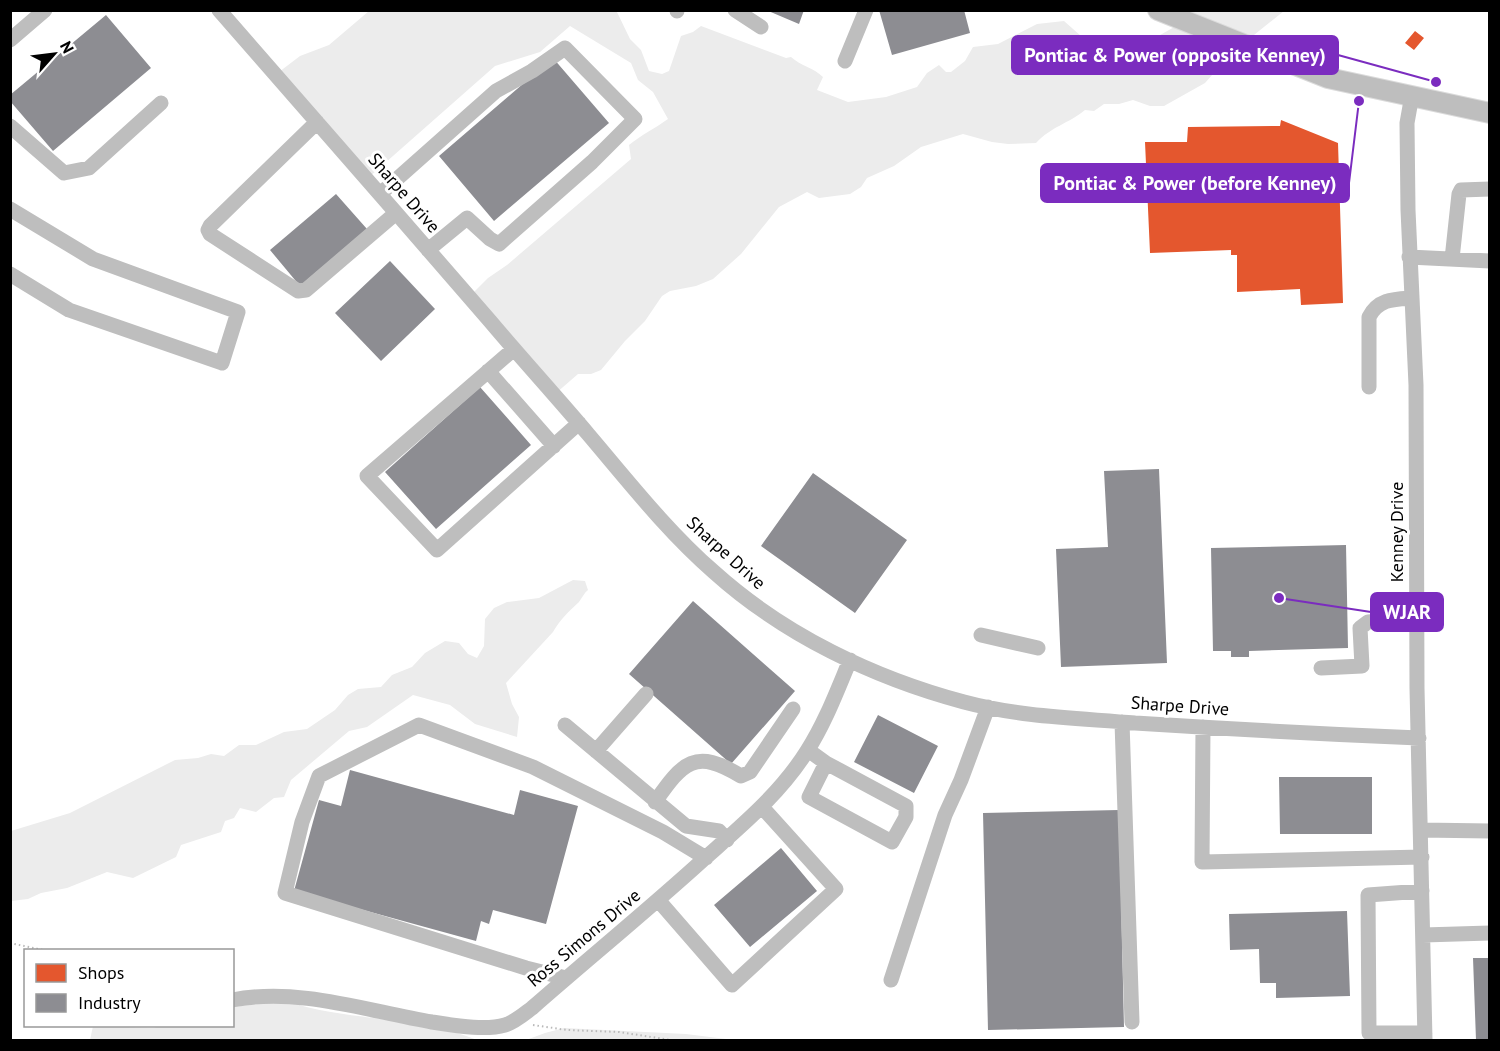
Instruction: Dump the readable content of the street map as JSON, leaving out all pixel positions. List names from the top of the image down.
{
  "streets": {
    "street": ["Sharpe Drive", "Kenney Drive", "Ross Simons Drive"]
  },
  "crossings": [
    ["Sharpe Drive", "Kenney Drive"],
    ["Sharpe Drive", "Ross Simons Drive"]
  ],
  "places": ["Pontiac & Power (opposite Kenney)", "Pontiac & Power (before Kenney)", "WJAR"],
  "legend": ["Shops", "Industry"],
  "north": "top right"
}
